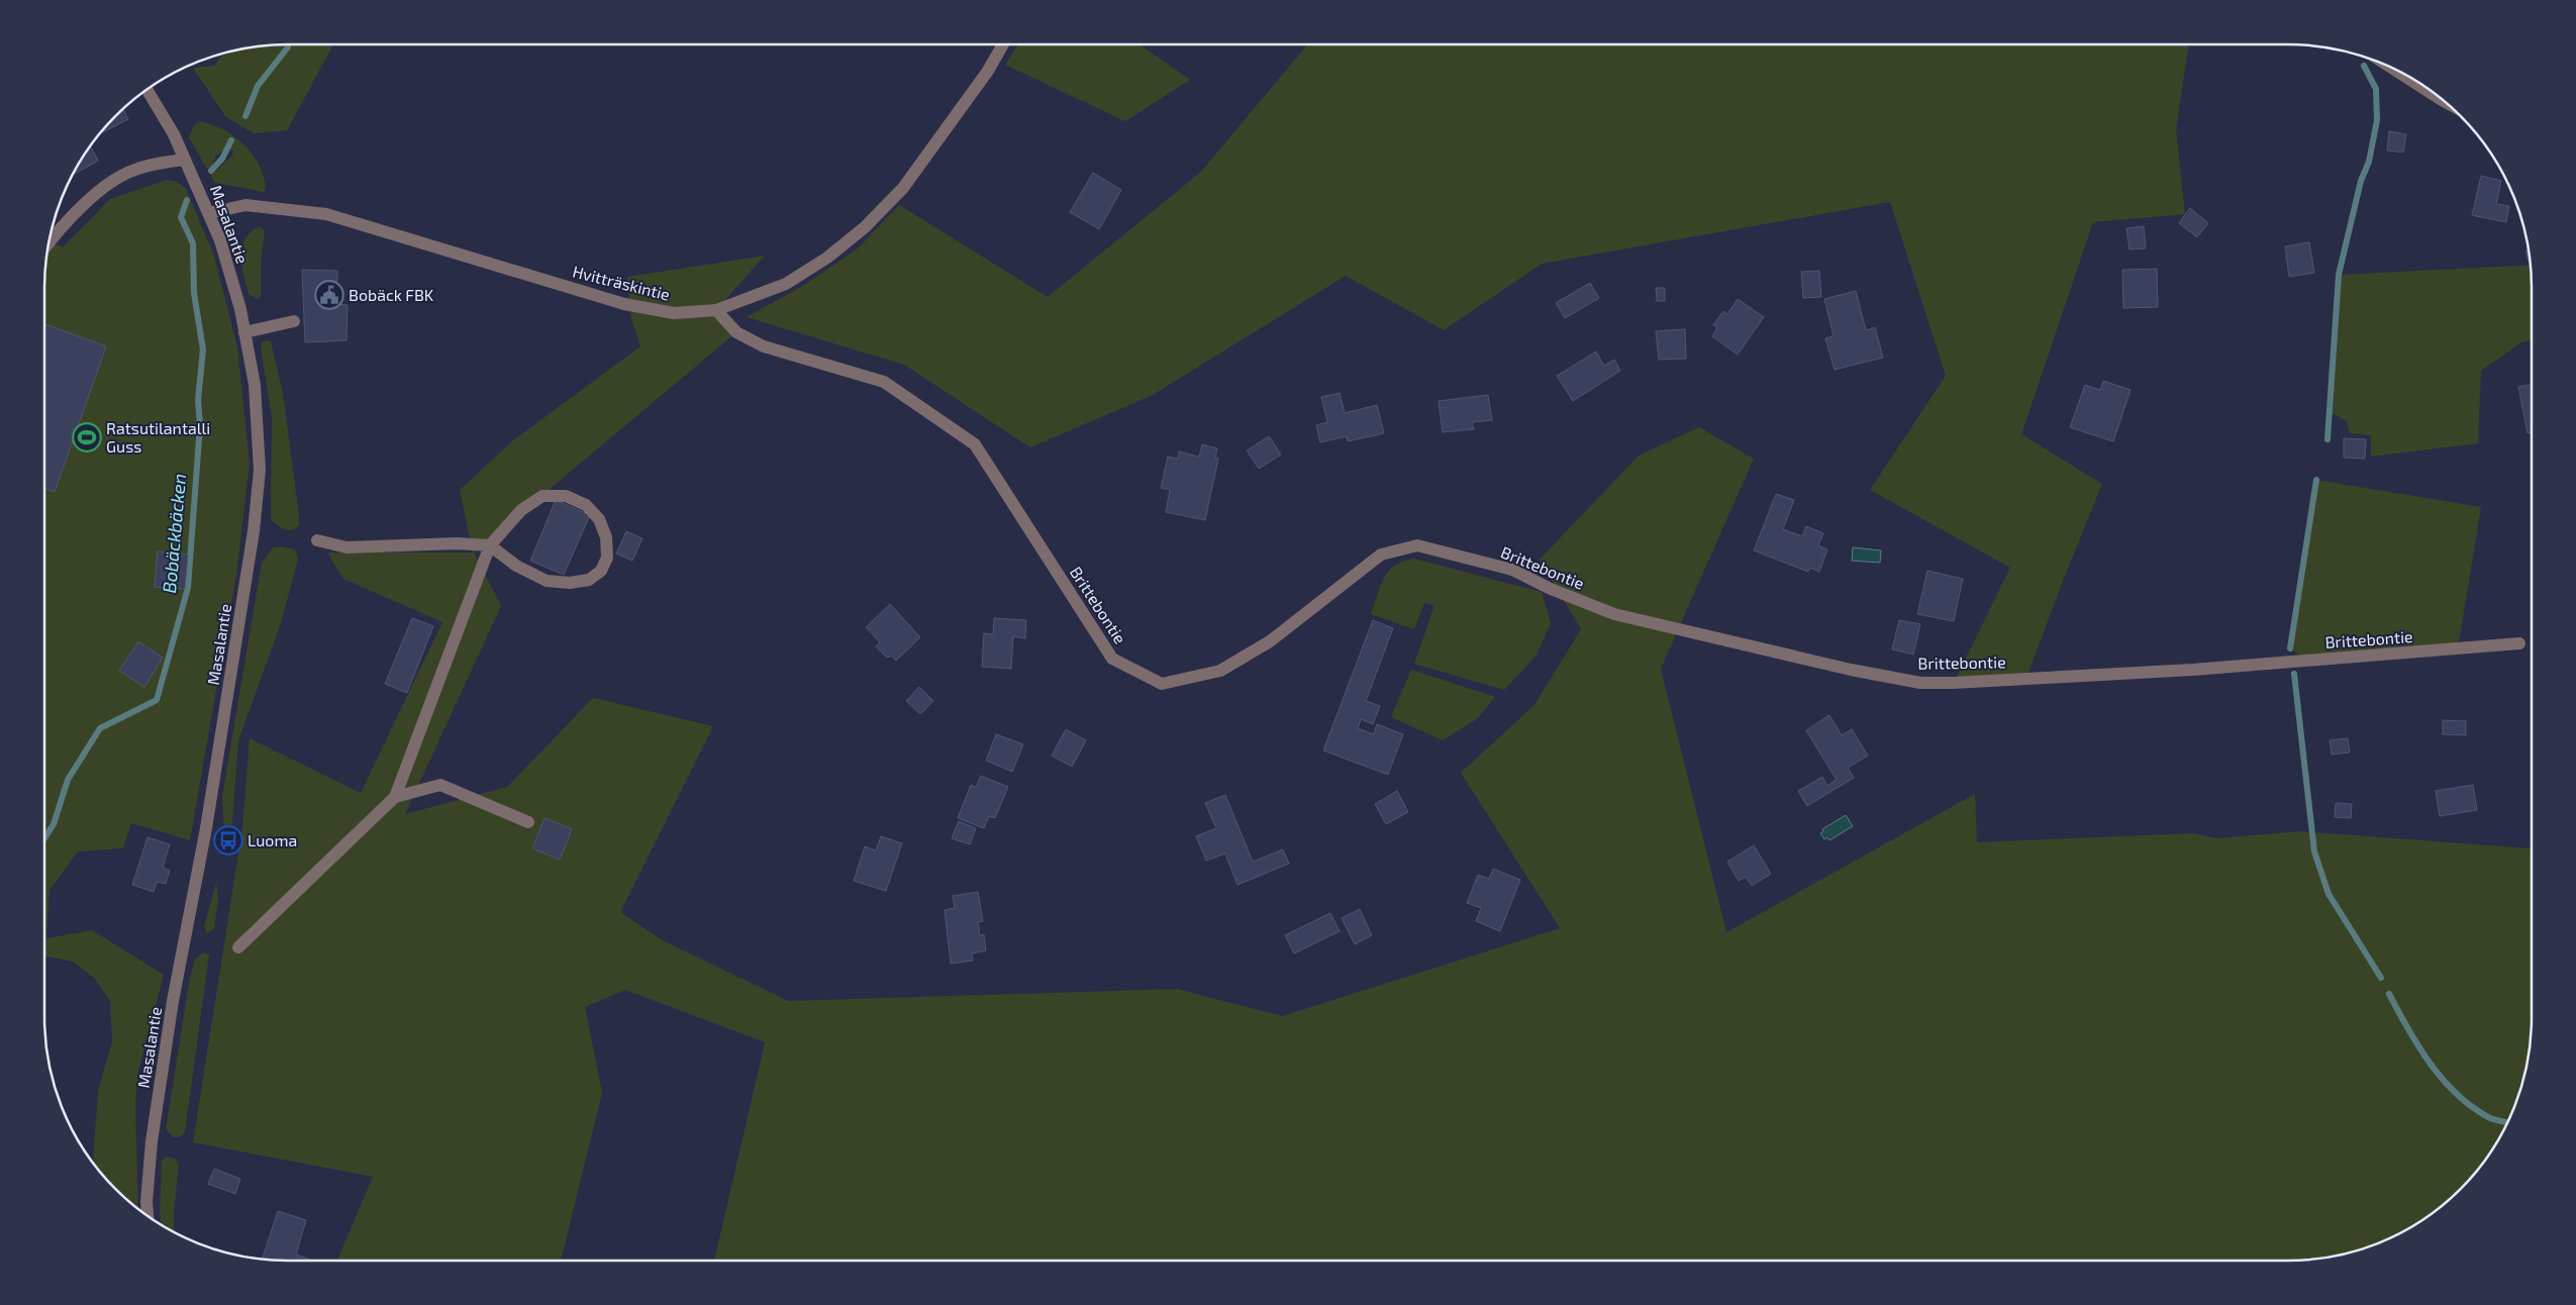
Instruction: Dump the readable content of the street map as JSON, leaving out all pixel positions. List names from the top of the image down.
{
  "streets": {
    "street": ["Masalantie", "Hvitträskintie", "Brittebontie"]
  },
  "crossings": [
    ["Masalantie", "Hvitträskintie"],
    ["Hvitträskintie", "Brittebontie"]
  ],
  "water": ["Bobäckbäcken"],
  "places": {
    "public building": ["Bobäck FBK"],
    "sports": ["Ratsutilantalli Guss"],
    "bus stop": ["Luoma"]
  }
}
